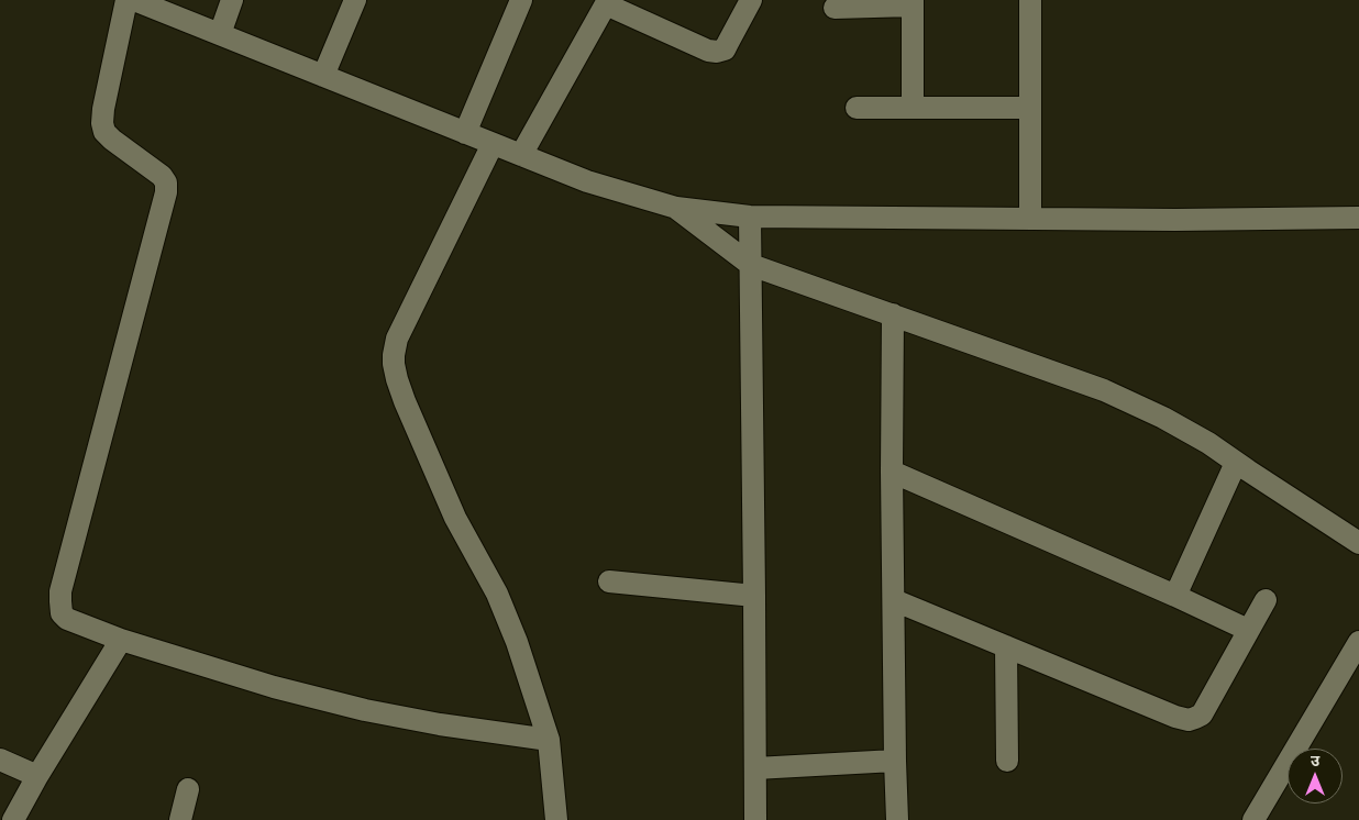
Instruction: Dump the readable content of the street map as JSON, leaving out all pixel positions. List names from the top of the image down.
{
  "north": "top"
}
